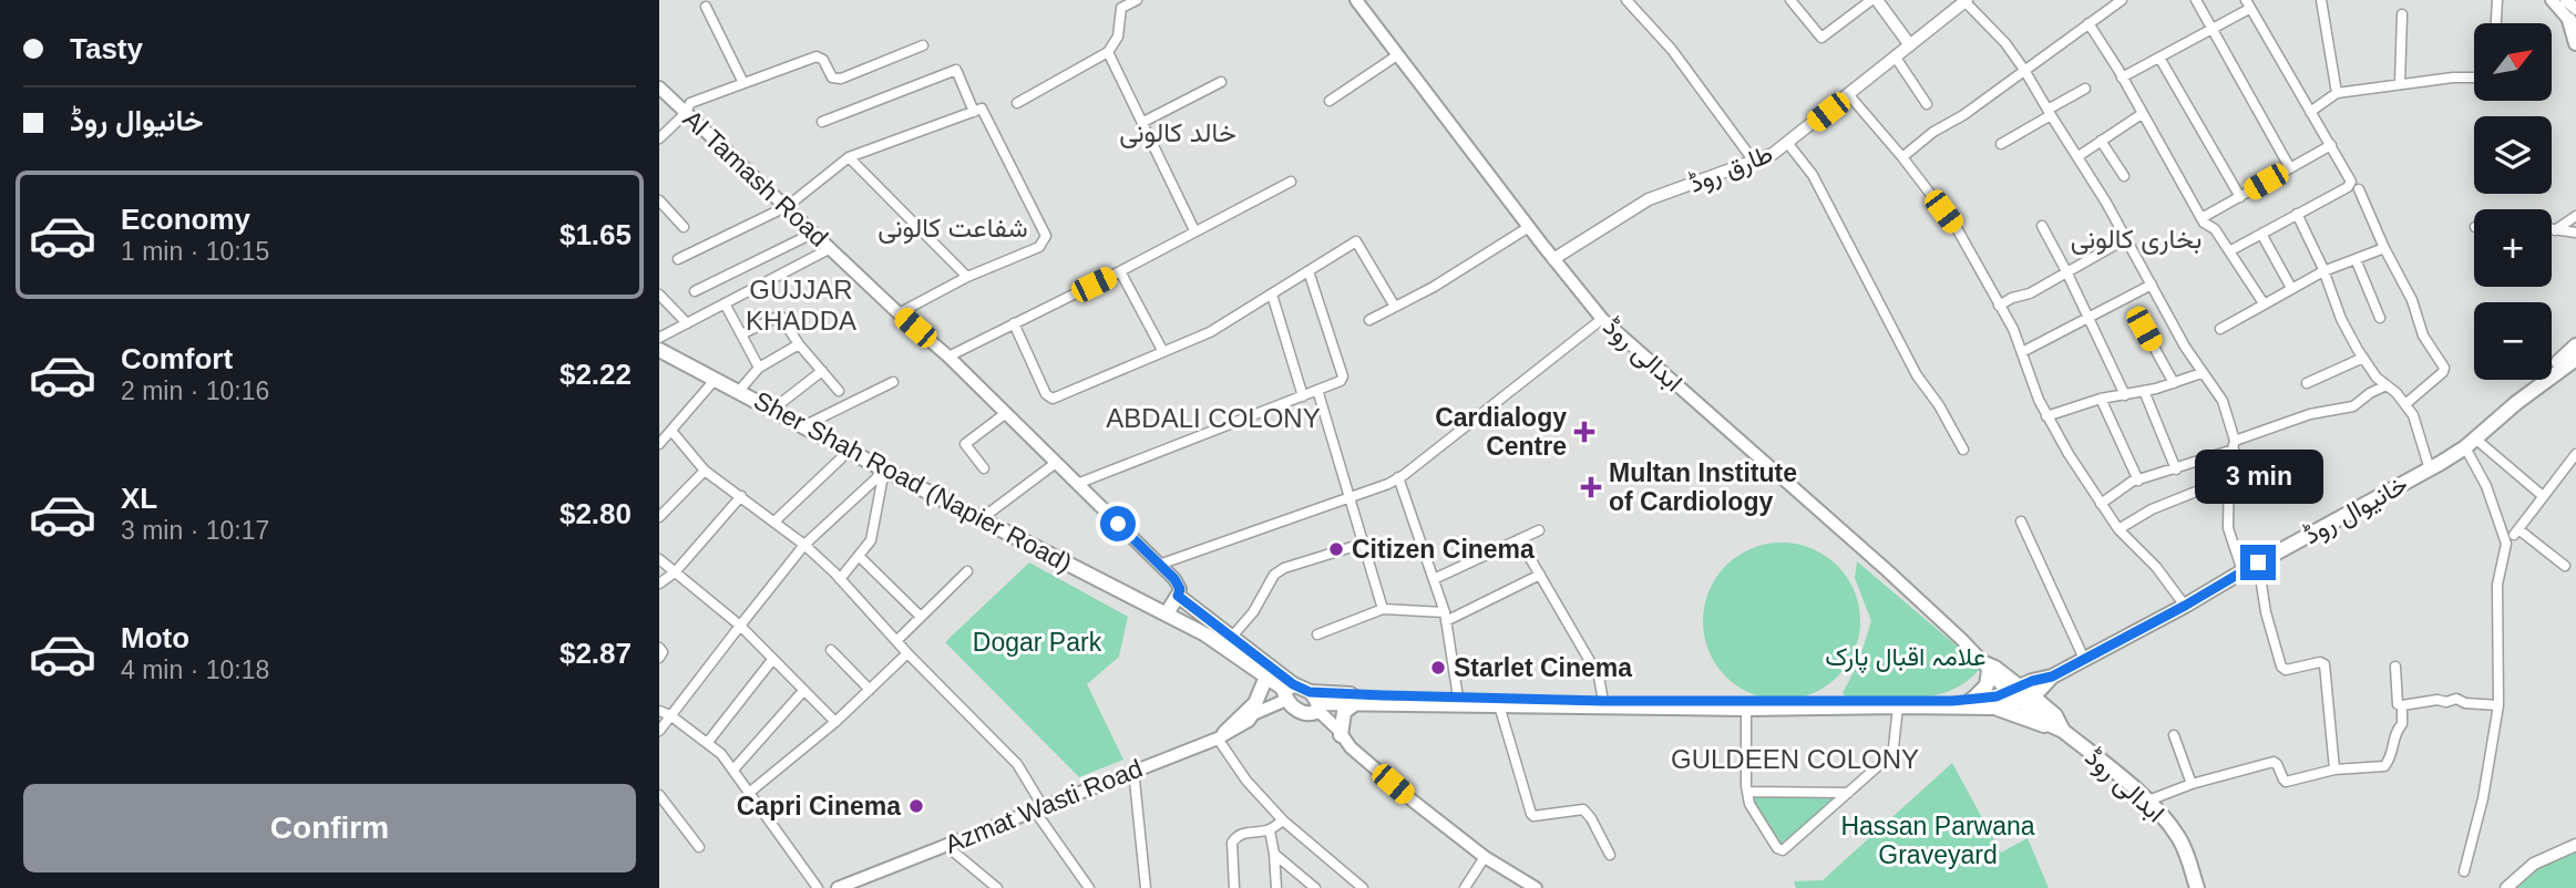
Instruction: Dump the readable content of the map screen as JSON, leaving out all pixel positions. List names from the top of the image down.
{
  "streets": {
    "main road": [
      "Al Tamash Road",
      "ابدالی روڈ",
      "Sher Shah Road (Napier Road)",
      "خانیوال روڈ",
      "Azmat Wasti Road"
    ],
    "street": ["طارق روڈ"]
  },
  "crossings": [
    ["طارق روڈ", "ابدالی روڈ"],
    ["ابدالی روڈ", "خانیوال روڈ"],
    ["Sher Shah Road (Napier Road)", "Azmat Wasti Road"]
  ],
  "districts": [
    "خالد کالونی",
    "شفاعت کالونی",
    "بخاری کالونی",
    "GUJJAR KHADDA",
    "ABDALI COLONY",
    "GULDEEN COLONY"
  ],
  "parks": ["Dogar Park", "علامہ اقبال پارک", "Hassan Parwana Graveyard"],
  "places": {
    "health": ["Cardialogy Centre", "Multan Institute of Cardiology"],
    "other": ["Citizen Cinema", "Starlet Cinema", "Capri Cinema"]
  },
  "north": "top right",
  "page": {
    "banner": ["Tasty", "خانیوال روڈ"],
    "map_buttons": ["+", "−"],
    "list": [
      {
        "name": "Economy",
        "note": "1 min · 10:15",
        "value": "$1.65"
      },
      {
        "name": "Comfort",
        "note": "2 min · 10:16",
        "value": "$2.22"
      },
      {
        "name": "XL",
        "note": "3 min · 10:17",
        "value": "$2.80"
      },
      {
        "name": "Moto",
        "note": "4 min · 10:18",
        "value": "$2.87"
      }
    ],
    "bubble": "3 min",
    "buttons": "Confirm"
  }
}
